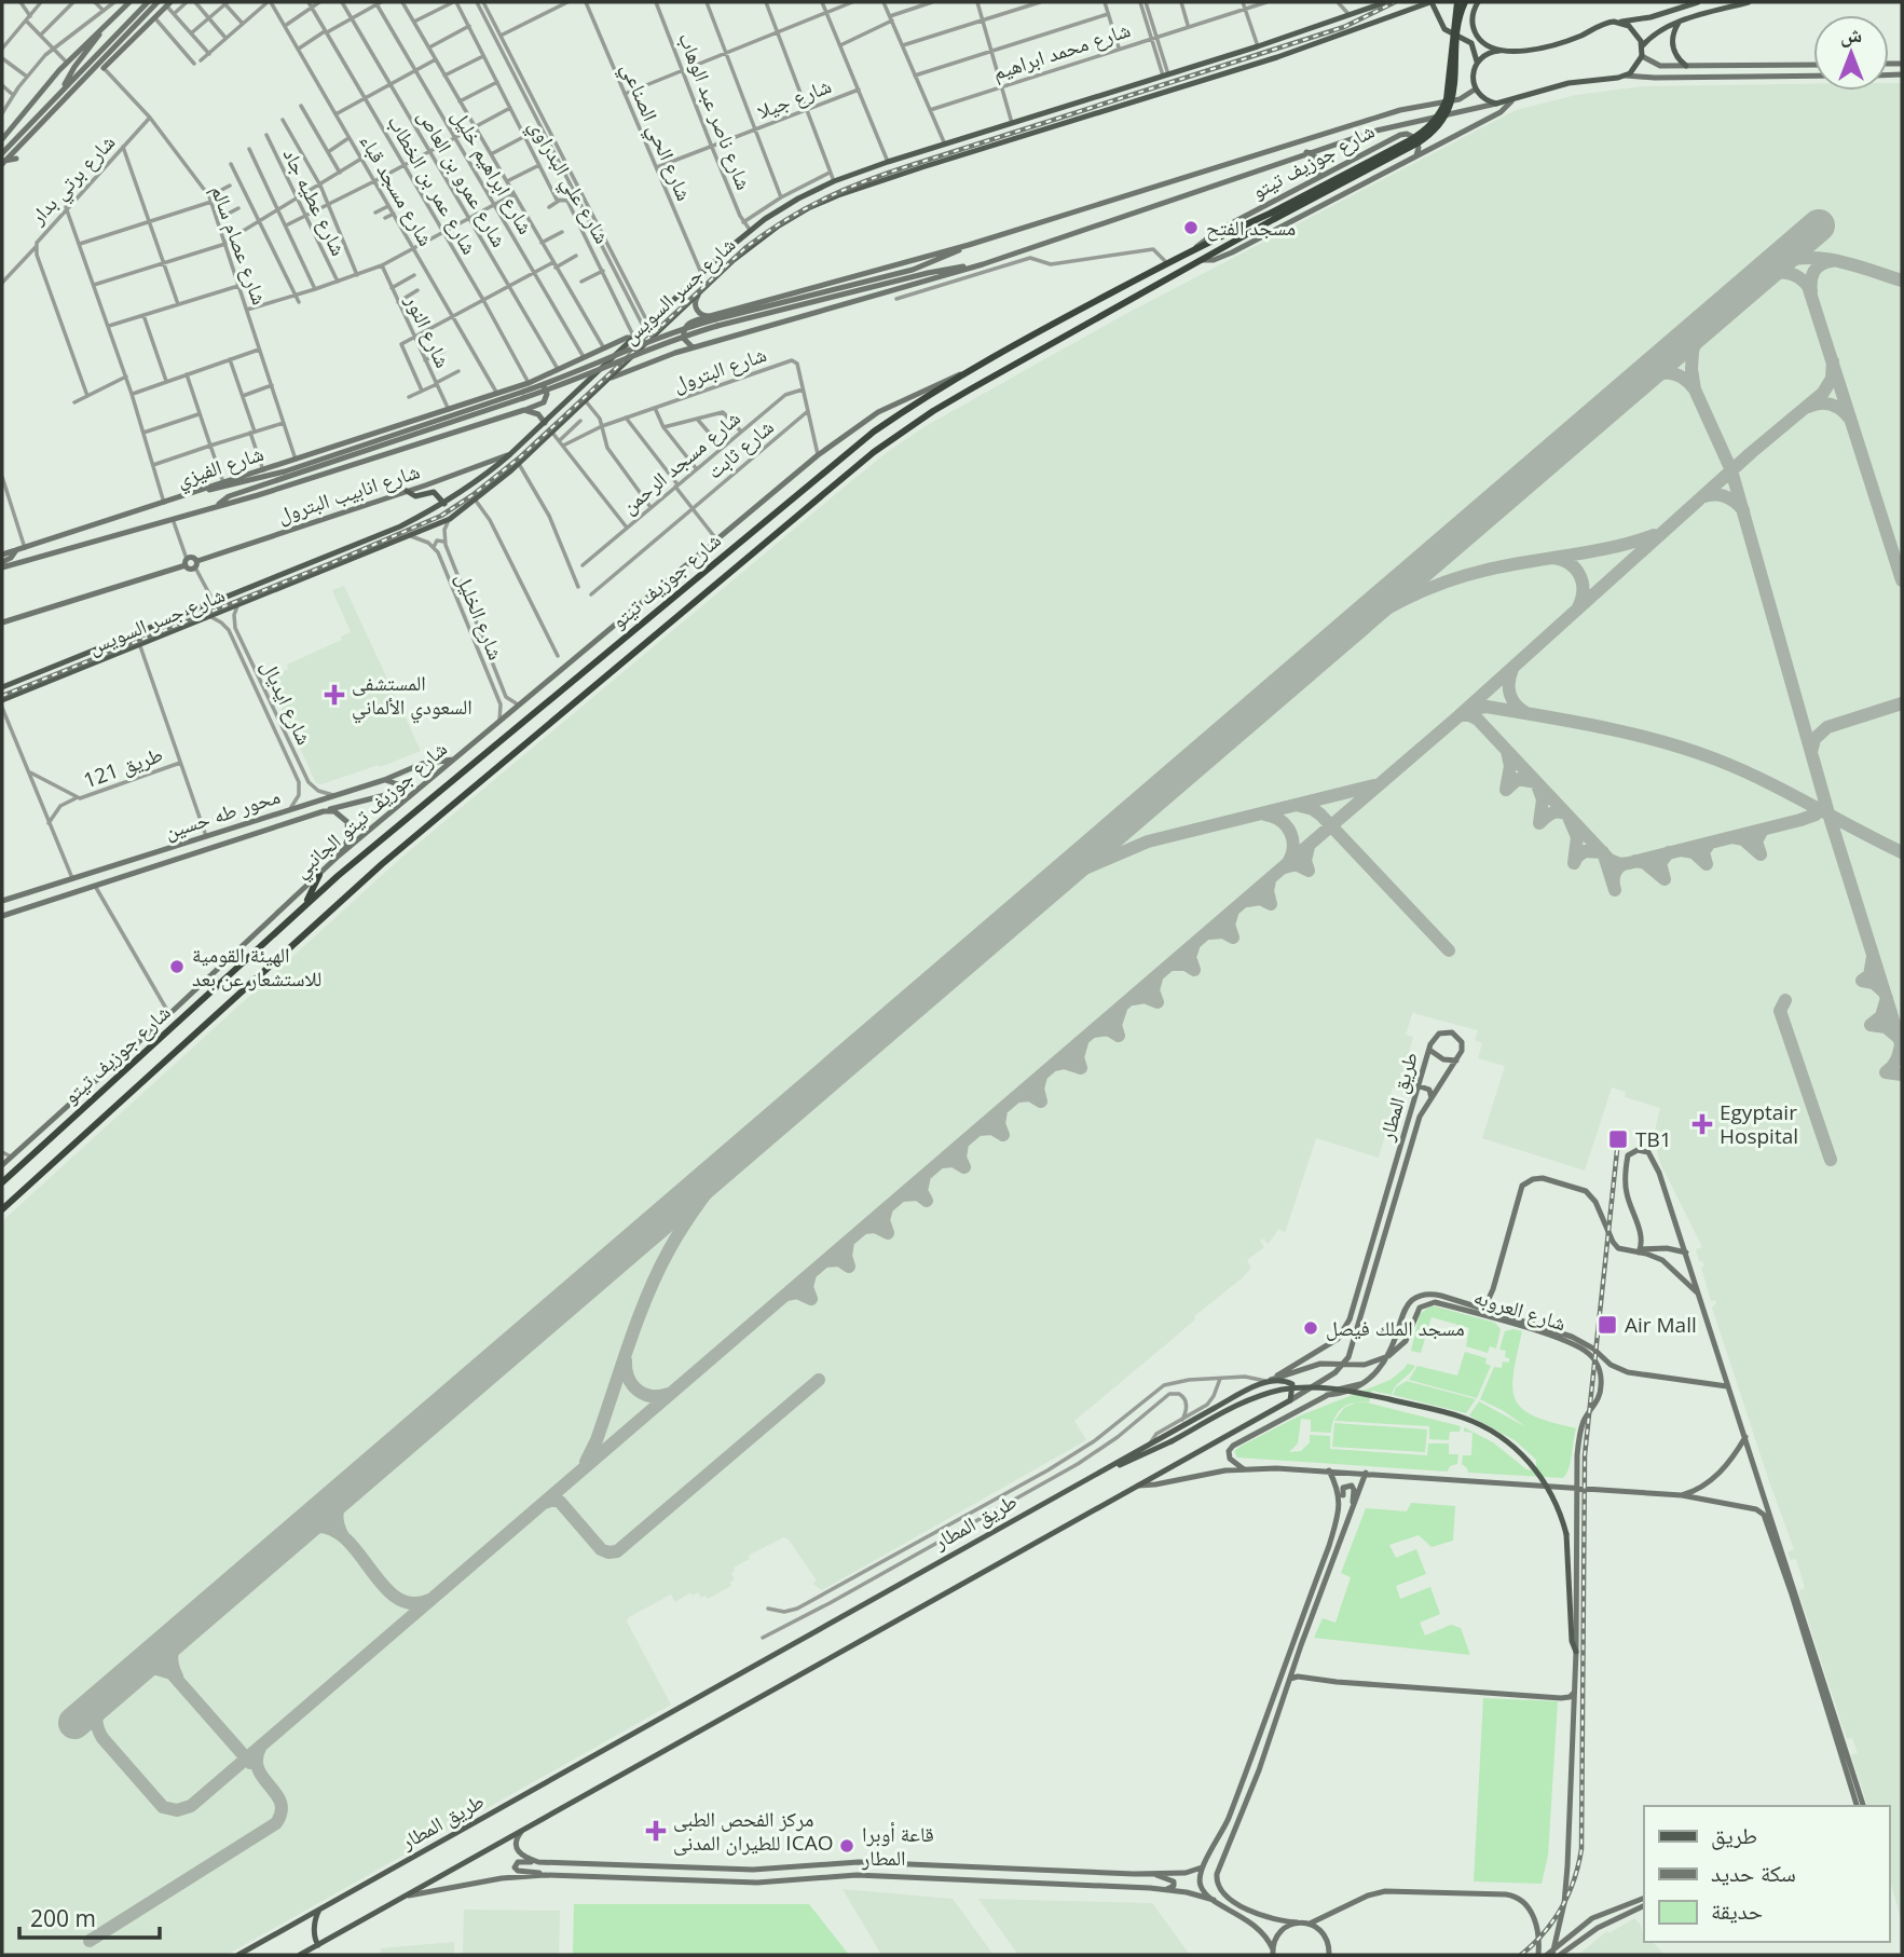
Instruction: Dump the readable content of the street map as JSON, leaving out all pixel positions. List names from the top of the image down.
{
  "streets": {
    "highway": ["شارع جوزيف تيتو"],
    "main road": [
      "شارع جسر السويس",
      "شارع الفيزي",
      "شارع انابيب البترول",
      "شارع جوزيف تيتو الجانبي",
      "محور طه حسين",
      "طريق المطار",
      "شارع العروبه"
    ],
    "street": [
      "شارع محمد ابراهيم",
      "شارع جيلا",
      "شارع ناصر عبد الوهاب",
      "شارع الحي الصناعي",
      "شارع ابراهيم خليل",
      "شارع عمرو بن العاص",
      "شارع برتي بدار",
      "شارع علي البدراوي",
      "شارع عمر بن الخطاب",
      "شارع مسجد قباء",
      "شارع عطيه جاد",
      "شارع عصام سالم",
      "شارع النور",
      "شارع البترول",
      "شارع ثابت",
      "شارع مسجد الرحمن",
      "شارع الخليل",
      "شارع ايديال",
      "طريق 121"
    ]
  },
  "crossings": [
    ["شارع جيلا", "شارع ناصر عبد الوهاب"],
    ["شارع جيلا", "شارع الحي الصناعي"],
    ["شارع ناصر عبد الوهاب", "شارع جسر السويس"],
    ["شارع الحي الصناعي", "شارع جسر السويس"],
    ["شارع جوزيف تيتو", "شارع جوزيف تيتو الجانبي"],
    ["شارع ابراهيم خليل", "شارع الفيزي"],
    ["شارع عمرو بن العاص", "شارع الفيزي"],
    ["شارع برتي بدار", "شارع عصام سالم"],
    ["شارع برتي بدار", "شارع الفيزي"],
    ["شارع علي البدراوي", "شارع جسر السويس"],
    ["شارع علي البدراوي", "شارع الفيزي"],
    ["شارع عمر بن الخطاب", "شارع الفيزي"],
    ["شارع مسجد قباء", "شارع الفيزي"],
    ["شارع عصام سالم", "شارع الفيزي"],
    ["شارع جسر السويس", "شارع الفيزي"],
    ["شارع جسر السويس", "شارع انابيب البترول"],
    ["شارع النور", "شارع الفيزي"],
    ["شارع البترول", "شارع ثابت"],
    ["شارع البترول", "شارع مسجد الرحمن"],
    ["شارع البترول", "شارع جوزيف تيتو الجانبي"],
    ["شارع الخليل", "شارع جوزيف تيتو الجانبي"],
    ["شارع ايديال", "محور طه حسين"],
    ["شارع جوزيف تيتو الجانبي", "محور طه حسين"]
  ],
  "places": {
    "other": [
      "مسجد الفتح",
      "الهيئة القومية للاستشعار عن بعد",
      "مسجد الملك فيصل",
      "قاعة أوبرا المطار"
    ],
    "health": ["المستشفى السعودي الألماني", "Egyptair Hospital", "مركز الفحص الطبى للطيران المدنى ICAO"],
    "transit": ["TB1", "Air Mall"]
  },
  "legend": ["طريق", "سكة حديد", "حديقة"],
  "scale_bar": "200 m",
  "north": "top"
}
